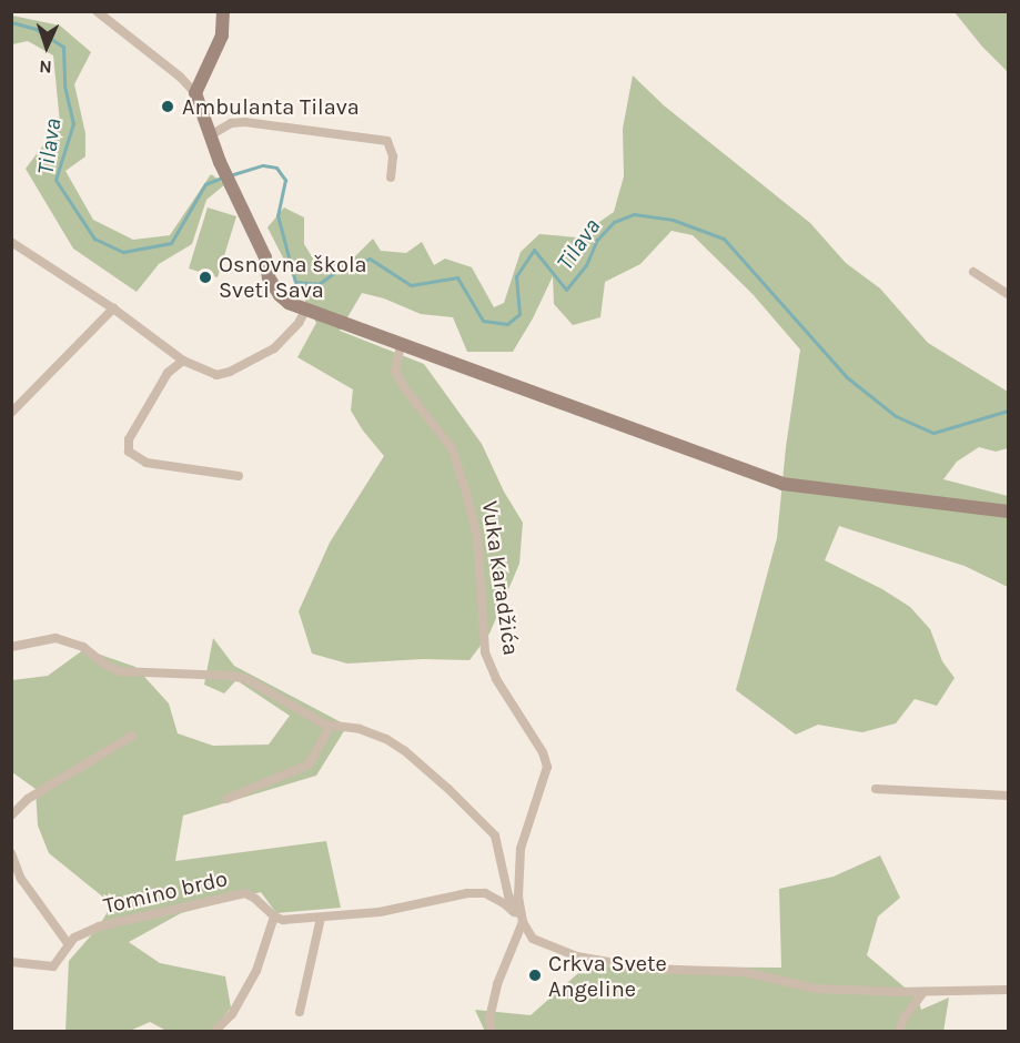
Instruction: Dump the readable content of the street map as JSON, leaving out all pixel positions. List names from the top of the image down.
{
  "streets": {
    "street": ["Vuka Karadžića", "Tomino brdo"]
  },
  "water": ["Tilava"],
  "places": ["Ambulanta Tilava", "Osnovna škola Sveti Sava", "Crkva Svete Angeline"],
  "north": "bottom"
}
